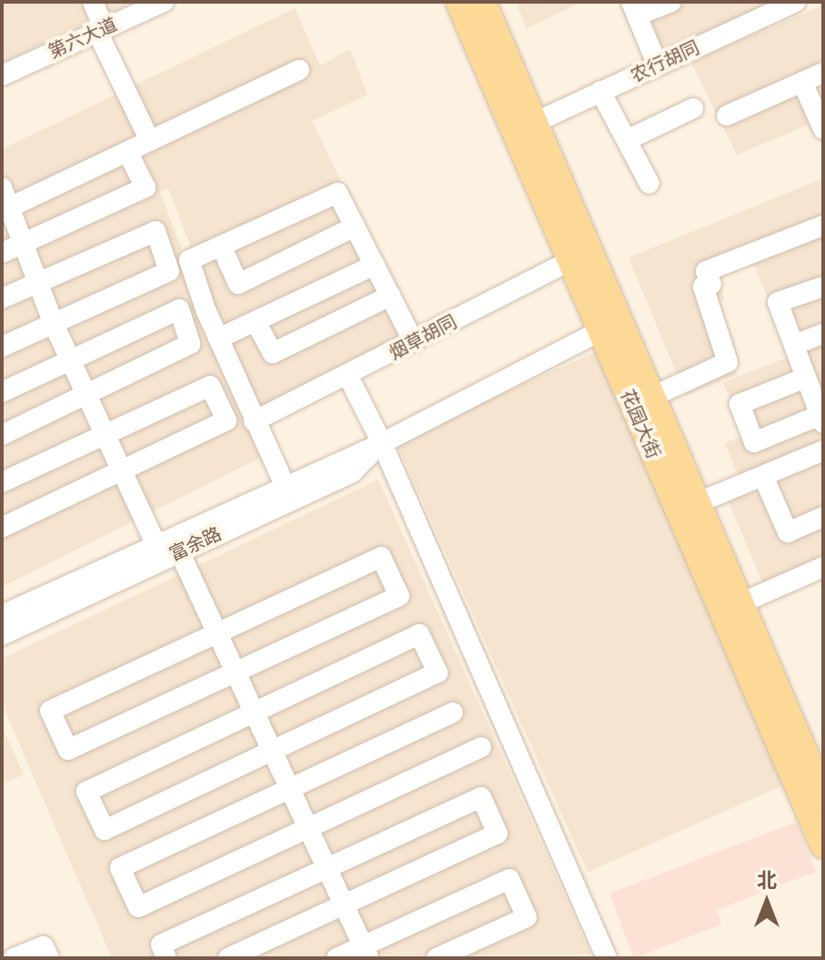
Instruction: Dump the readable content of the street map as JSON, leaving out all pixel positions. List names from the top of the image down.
{
  "streets": {
    "main road": ["花园大街"],
    "street": [
      "第六大道",
      "农行胡同",
      "烟草胡同",
      "富余路"
    ]
  },
  "crossings": [
    ["农行胡同", "花园大街"],
    ["烟草胡同", "花园大街"],
    ["花园大街", "富余路"]
  ],
  "north": "top"
}
